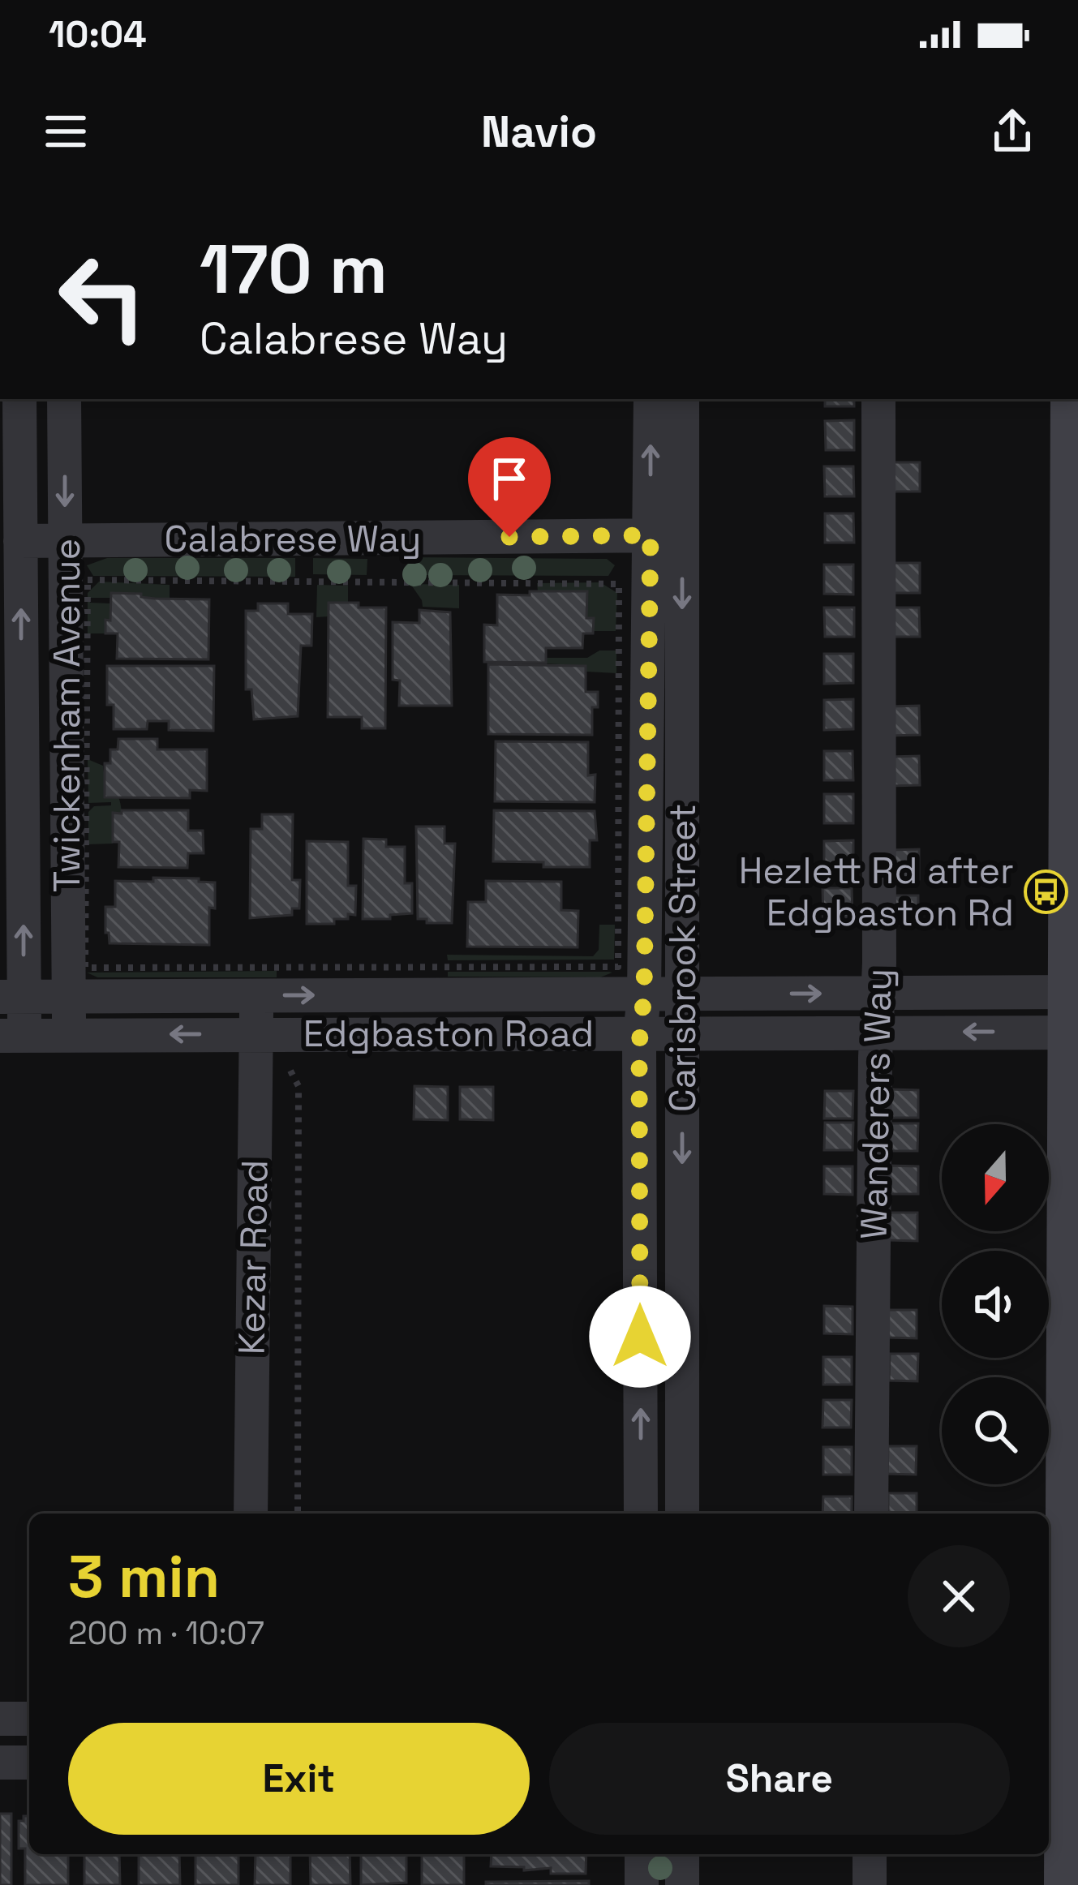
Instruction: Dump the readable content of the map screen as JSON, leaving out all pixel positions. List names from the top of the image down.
{
  "streets": {
    "street": [
      "Calabrese Way",
      "Twickenham Avenue",
      "Carisbrook Street",
      "Edgbaston Road",
      "Wanderers Way",
      "Kezar Road"
    ]
  },
  "crossings": [
    ["Calabrese Way", "Twickenham Avenue"],
    ["Calabrese Way", "Carisbrook Street"],
    ["Twickenham Avenue", "Edgbaston Road"],
    ["Carisbrook Street", "Edgbaston Road"],
    ["Edgbaston Road", "Wanderers Way"],
    ["Edgbaston Road", "Kezar Road"]
  ],
  "places": {
    "bus stop": ["Hezlett Rd after Edgbaston Rd"]
  },
  "north": "bottom",
  "page": {
    "status": "10:04",
    "header": "Navio",
    "turn": ["170 m", "Calabrese Way"],
    "heading": ["3 min", "200 m · 10:07"],
    "buttons": ["Exit", "Share"]
  }
}
